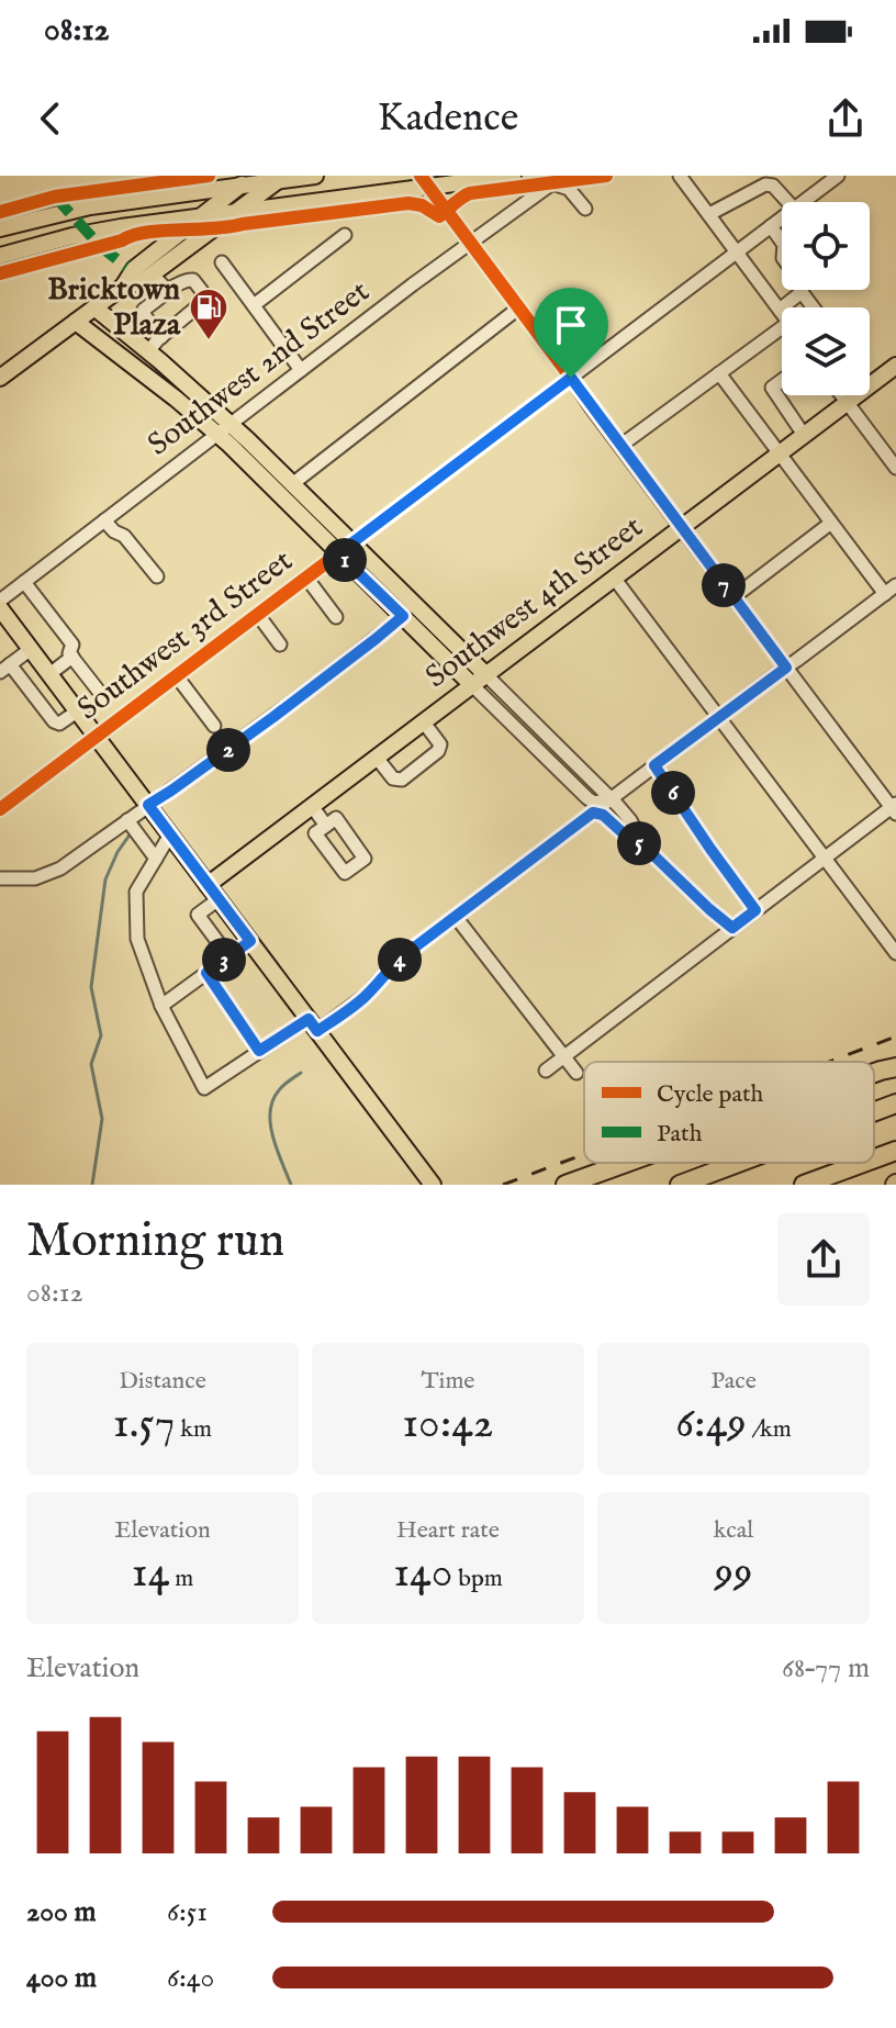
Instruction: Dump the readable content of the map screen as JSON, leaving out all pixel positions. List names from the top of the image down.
{
  "streets": {
    "main road": ["Southwest 4th Street"],
    "street": ["Southwest 2nd Street", "Southwest 3rd Street"]
  },
  "places": {
    "fuel station": ["Bricktown Plaza"]
  },
  "legend": ["Cycle path", "Path"],
  "page": {
    "status": "08:12",
    "header": "Kadence",
    "pins": [
      "1",
      "7",
      "2",
      "6",
      "5",
      "3",
      "4"
    ],
    "heading": ["Morning run", "08:12"],
    "stats": [
      ["Distance", "1.57 km"],
      ["Time", "10:42"],
      ["Pace", "6:49 /km"],
      ["Elevation", "14 m"],
      ["Heart rate", "140 bpm"],
      ["kcal", "99"]
    ],
    "chart": ["Elevation", "68–77 m"],
    "list": [
      {
        "name": "200 m",
        "note": "6:51"
      },
      {
        "name": "400 m",
        "note": "6:40"
      }
    ]
  }
}
